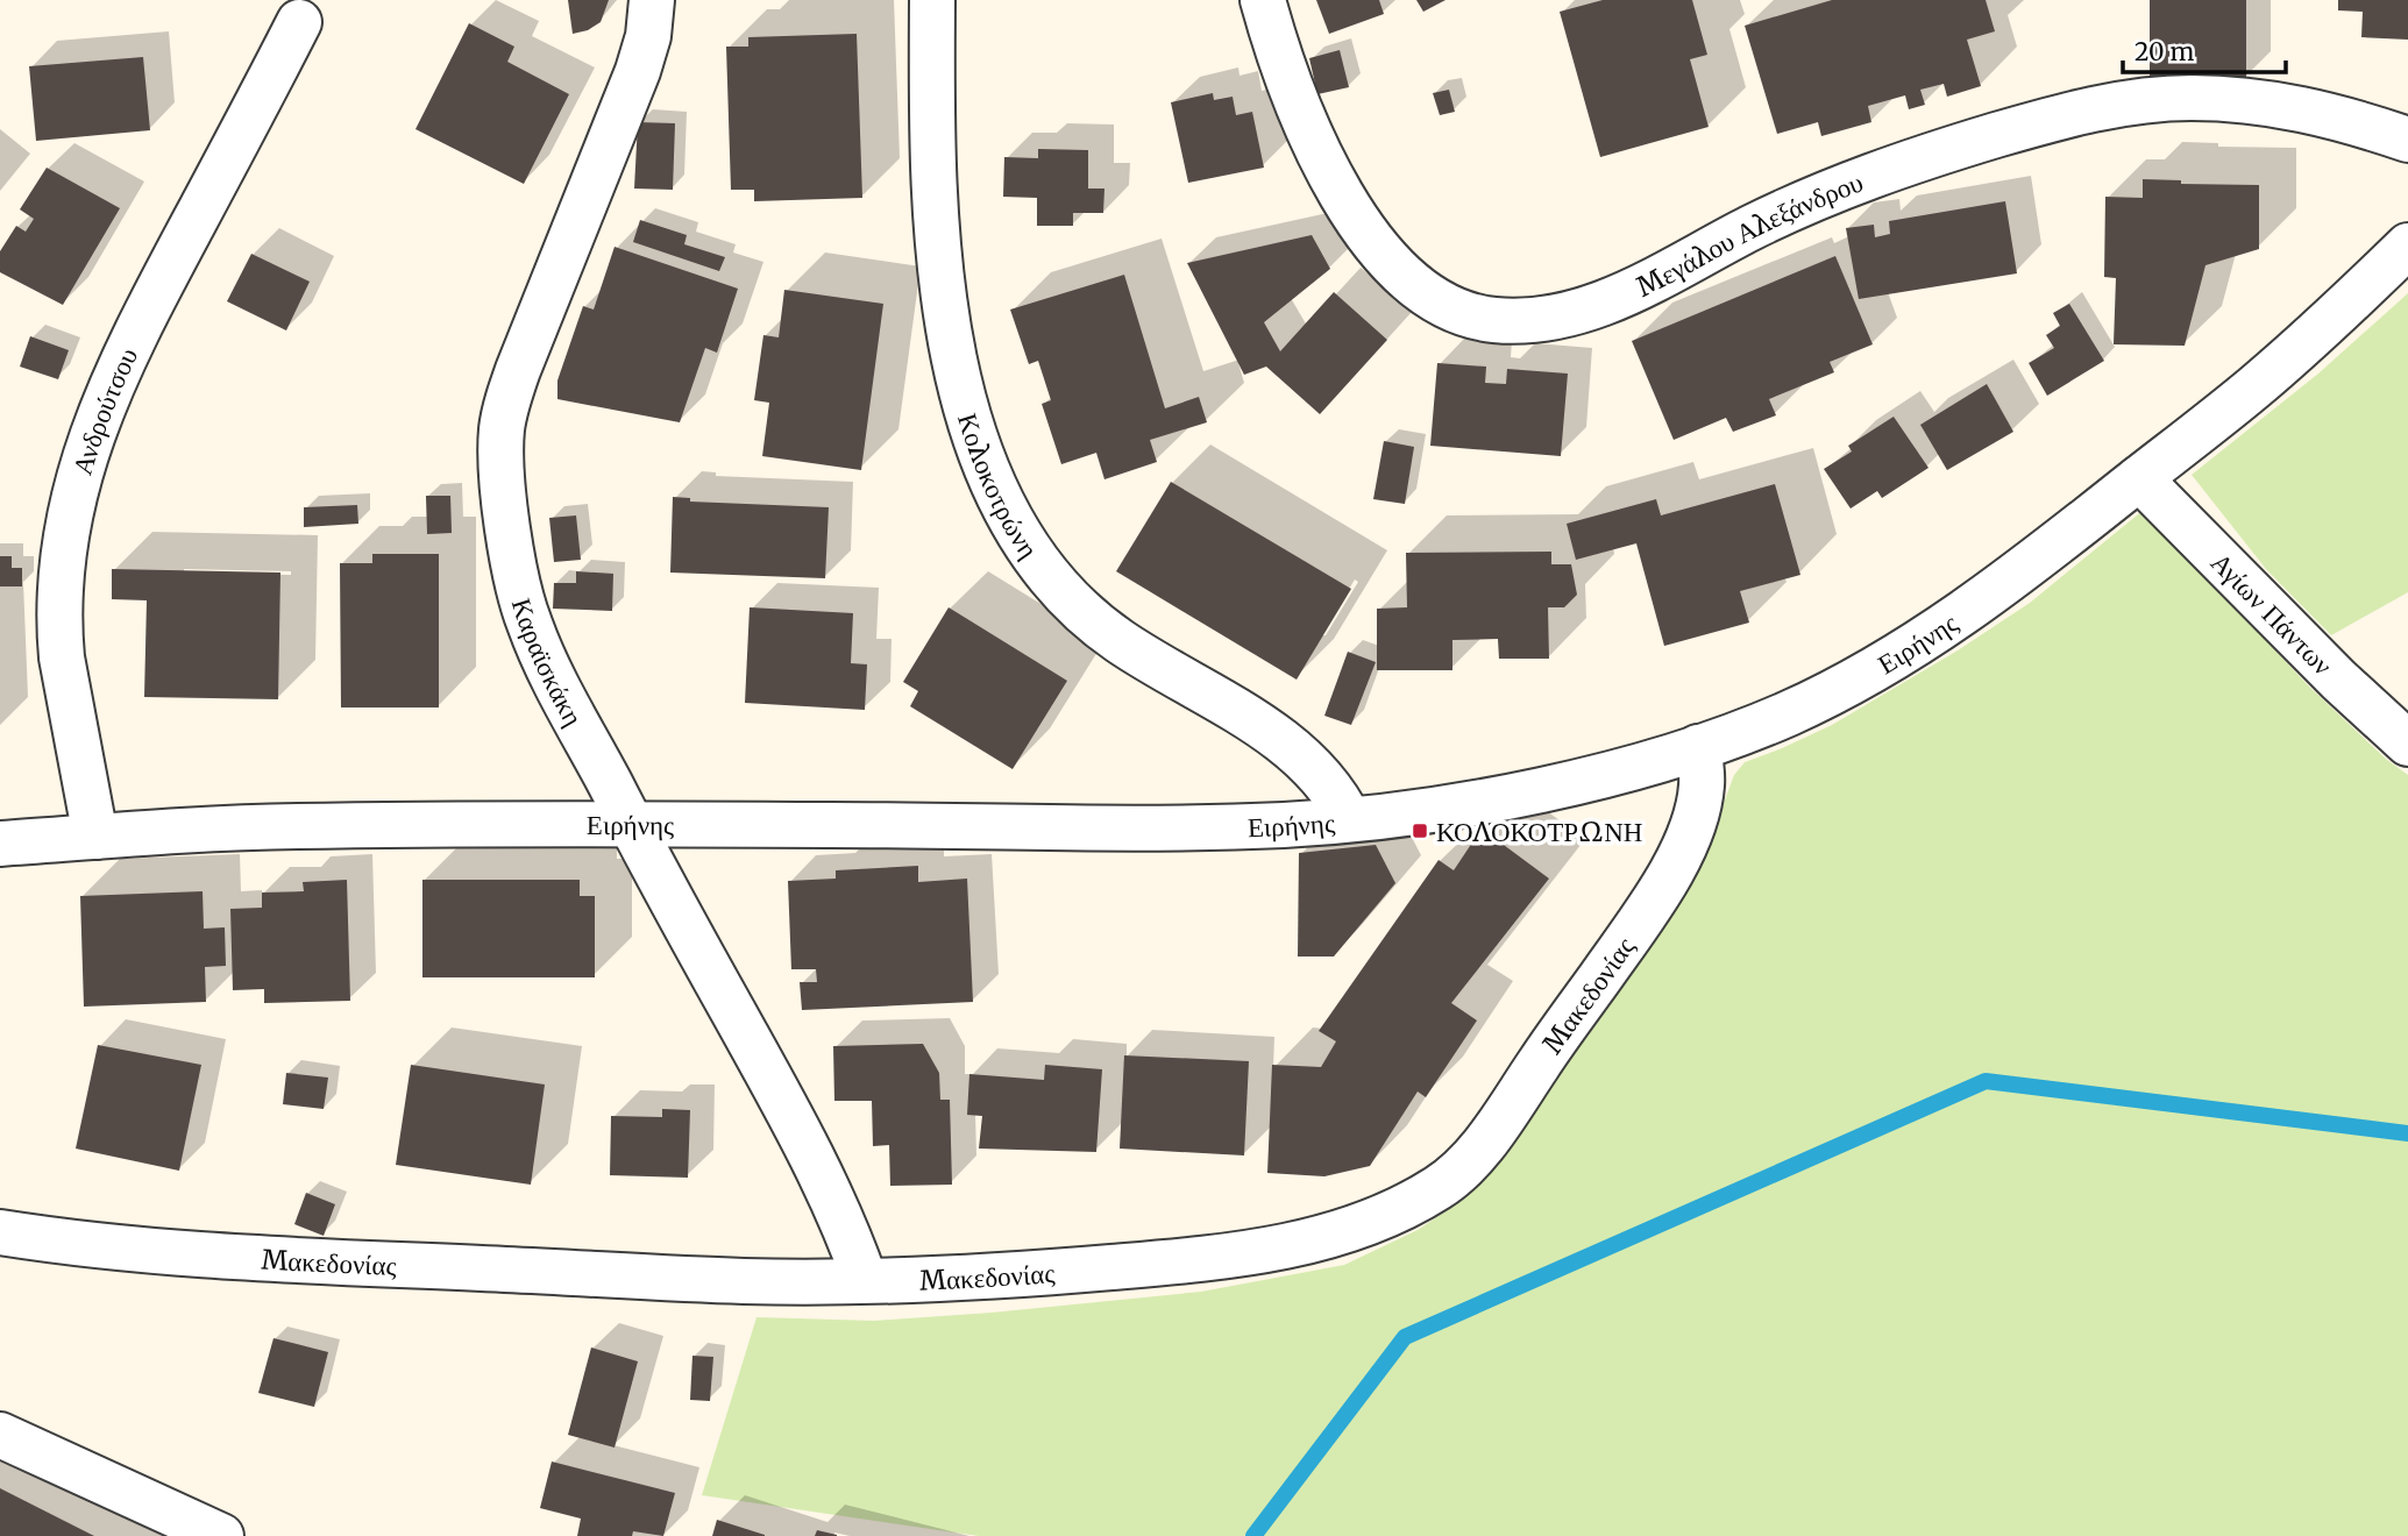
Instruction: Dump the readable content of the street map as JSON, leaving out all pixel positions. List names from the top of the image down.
{
  "streets": {
    "street": [
      "Μεγάλου Αλεξάνδρου",
      "Ανδρούτσου",
      "Κολοκοτρώνη",
      "Αγίων Πάντων",
      "Ειρήνης",
      "Καραϊσκάκη",
      "Μακεδονίας"
    ]
  },
  "crossings": [
    ["Ανδρούτσου", "Ειρήνης"],
    ["Κολοκοτρώνη", "Ειρήνης"],
    ["Αγίων Πάντων", "Ειρήνης"],
    ["Ειρήνης", "Καραϊσκάκη"],
    ["Ειρήνης", "Μακεδονίας"],
    ["Καραϊσκάκη", "Μακεδονίας"]
  ],
  "places": {
    "transit": ["ΚΟΛΟΚΟΤΡΩΝΗ"]
  },
  "scale_bar": "20 m"
}
